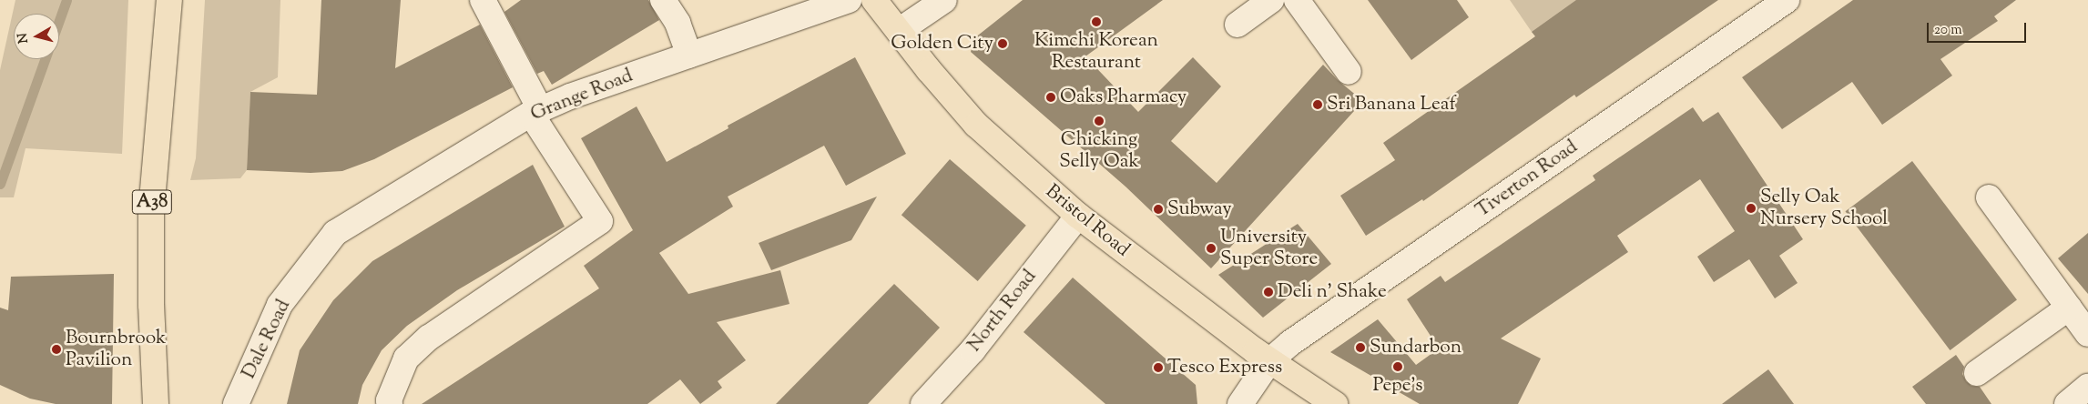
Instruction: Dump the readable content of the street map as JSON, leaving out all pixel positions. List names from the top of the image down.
{
  "streets": {
    "main road": ["A38", "Bristol Road"],
    "street": [
      "Grange Road",
      "Tiverton Road",
      "North Road",
      "Dale Road"
    ]
  },
  "crossings": [
    ["Grange Road", "Dale Road"],
    ["Tiverton Road", "Bristol Road"],
    ["Bristol Road", "North Road"]
  ],
  "places": [
    "Kimchi Korean Restaurant",
    "Golden City",
    "Oaks Pharmacy",
    "Sri Banana Leaf",
    "Chicking Selly Oak",
    "Selly Oak Nursery School",
    "Subway",
    "University Super Store",
    "Deli n' Shake",
    "Sundarbon",
    "Bournbrook Pavilion",
    "Pepe's",
    "Tesco Express"
  ],
  "scale_bar": "20 m",
  "north": "left"
}
